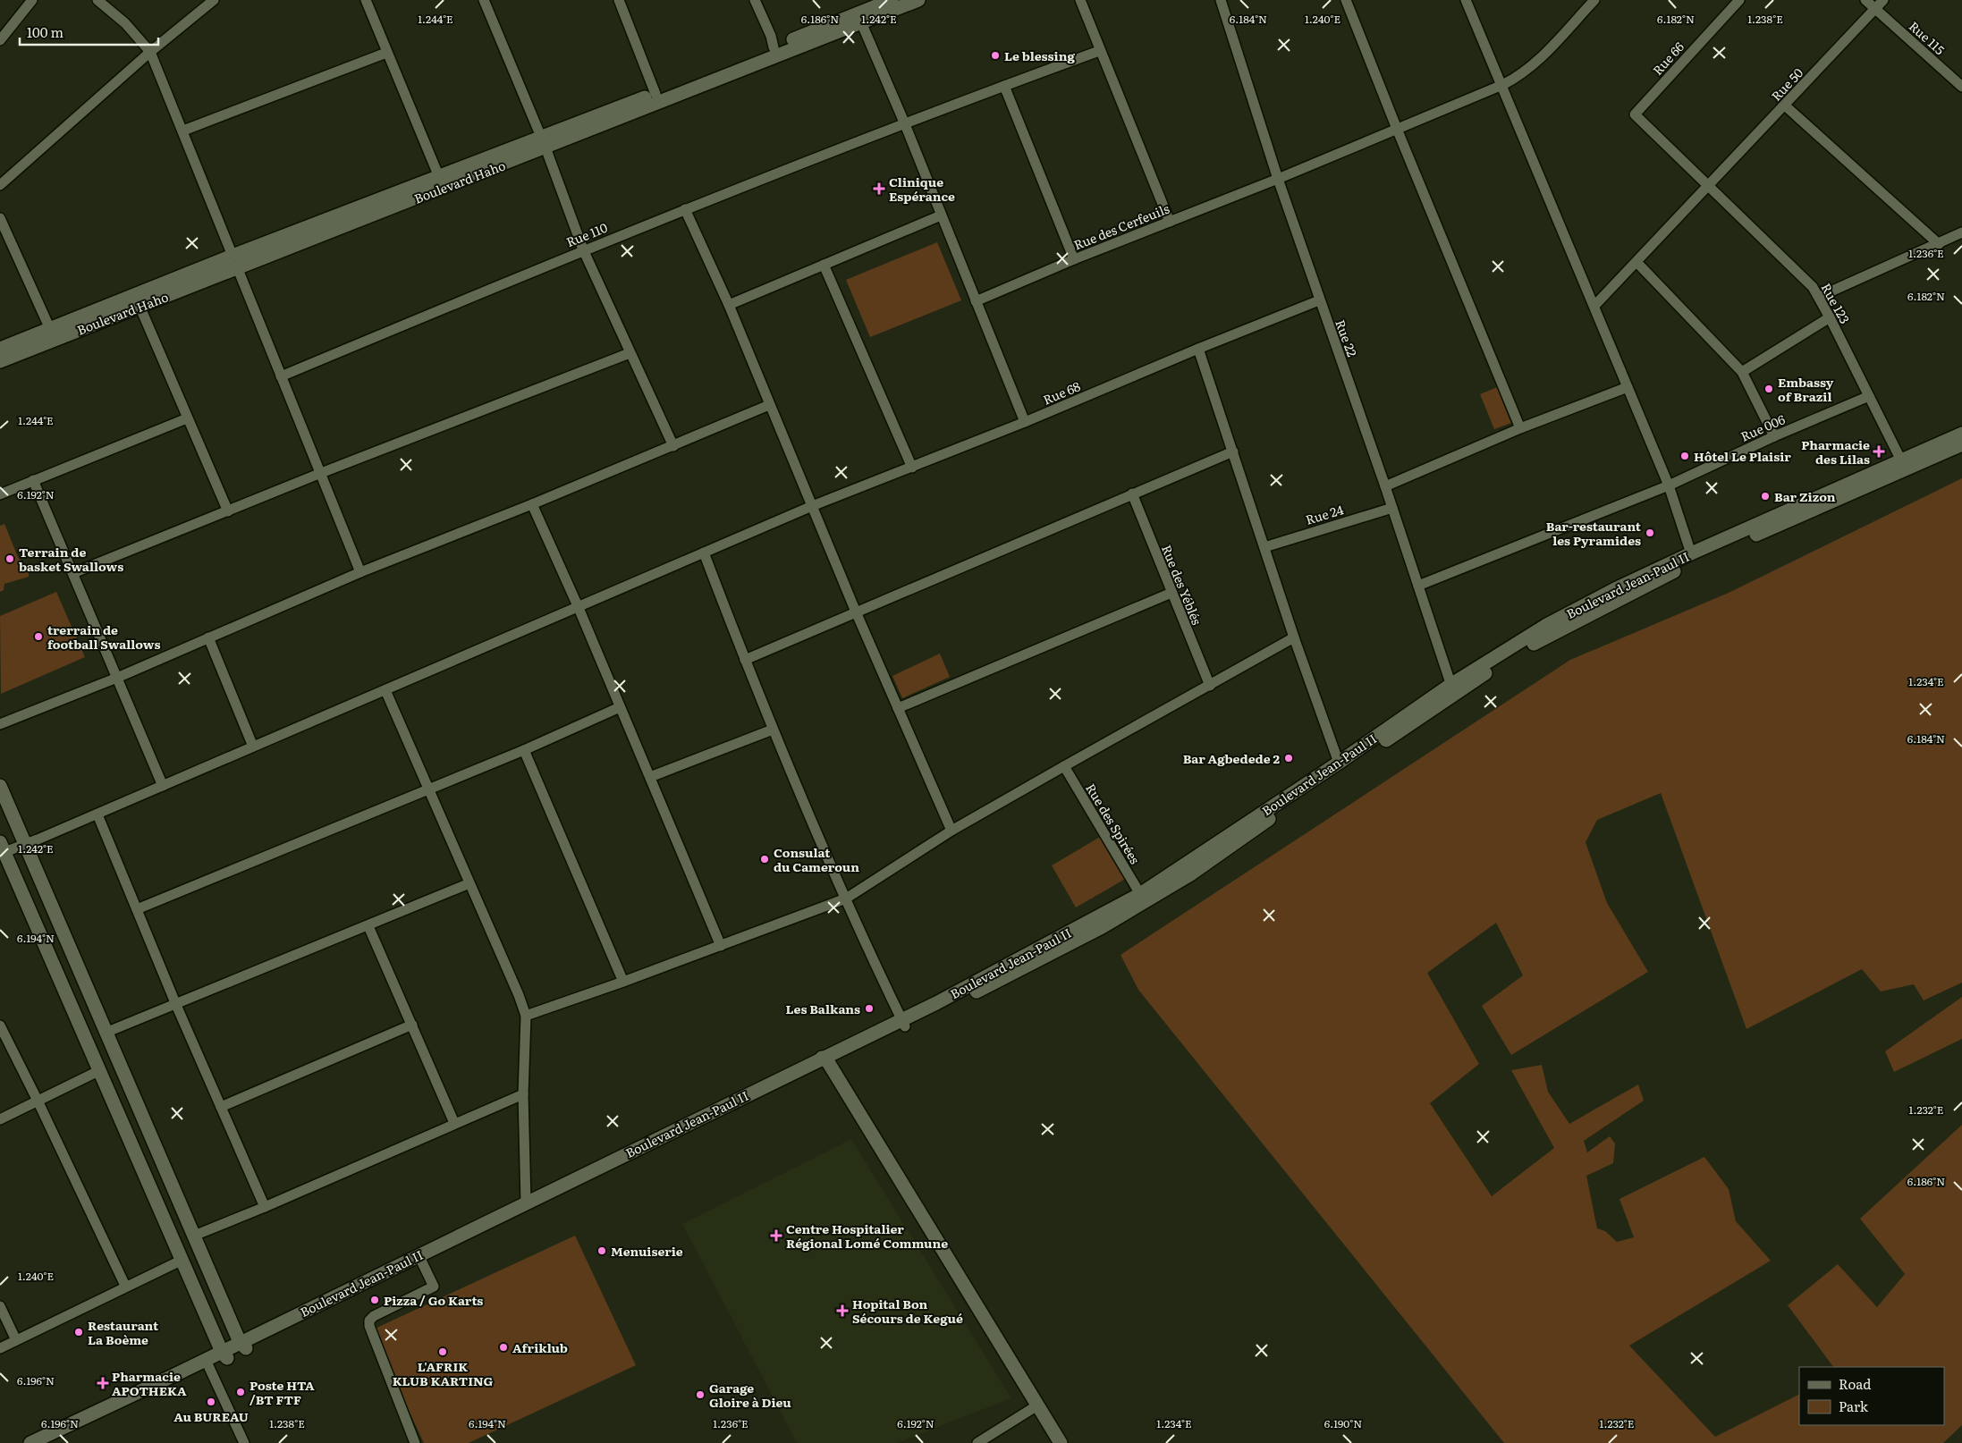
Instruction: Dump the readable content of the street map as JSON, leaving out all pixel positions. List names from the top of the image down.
{
  "streets": {
    "main road": ["Boulevard Haho", "Boulevard Jean-Paul II"],
    "street": [
      "Rue 115",
      "Rue 66",
      "Rue 50",
      "Rue des Cerfeuils",
      "Rue 110",
      "Rue 123",
      "Rue 22",
      "Rue 68",
      "Rue 006",
      "Rue 24",
      "Rue des Yéblés",
      "Rue des Spirées"
    ]
  },
  "crossings": [
    ["Rue 115", "Rue 50"],
    ["Rue 66", "Rue 123"],
    ["Rue 50", "Rue 123"],
    ["Rue des Cerfeuils", "Rue 22"],
    ["Rue 123", "Rue 006"],
    ["Rue 123", "Boulevard Jean-Paul II"],
    ["Rue 22", "Rue 68"],
    ["Rue 22", "Rue 006"],
    ["Rue 22", "Rue 24"],
    ["Rue 22", "Boulevard Jean-Paul II"],
    ["Boulevard Jean-Paul II", "Rue des Spirées"]
  ],
  "places": {
    "other": [
      "Le blessing",
      "Embassy of Brazil",
      "Hôtel Le Plaisir",
      "Bar Zizon",
      "Bar-restaurant les Pyramides",
      "Terrain de basket Swallows",
      "trerrain de football Swallows",
      "Bar Agbedede 2",
      "Consulat du Cameroun",
      "Les Balkans",
      "Menuiserie",
      "Pizza / Go Karts",
      "Restaurant La Boème",
      "Afriklub",
      "L'AFRIK KLUB KARTING",
      "Poste HTA /BT FTF",
      "Garage Gloire à Dieu",
      "Au BUREAU"
    ],
    "health": [
      "Clinique Espérance",
      "Pharmacie des Lilas",
      "Centre Hospitalier Régional Lomé Commune",
      "Hopital Bon Sécours de Kegué",
      "Pharmacie APOTHEKA"
    ]
  },
  "legend": ["Road", "Park"],
  "scale_bar": "100 m",
  "coordinates": [
    "1.244°E",
    "1.242°E",
    "1.240°E",
    "1.238°E",
    "6.186°N",
    "6.184°N",
    "6.182°N",
    "1.236°E",
    "6.192°N",
    "1.234°E",
    "6.194°N",
    "1.232°E",
    "6.196°N",
    "6.190°N"
  ]
}
